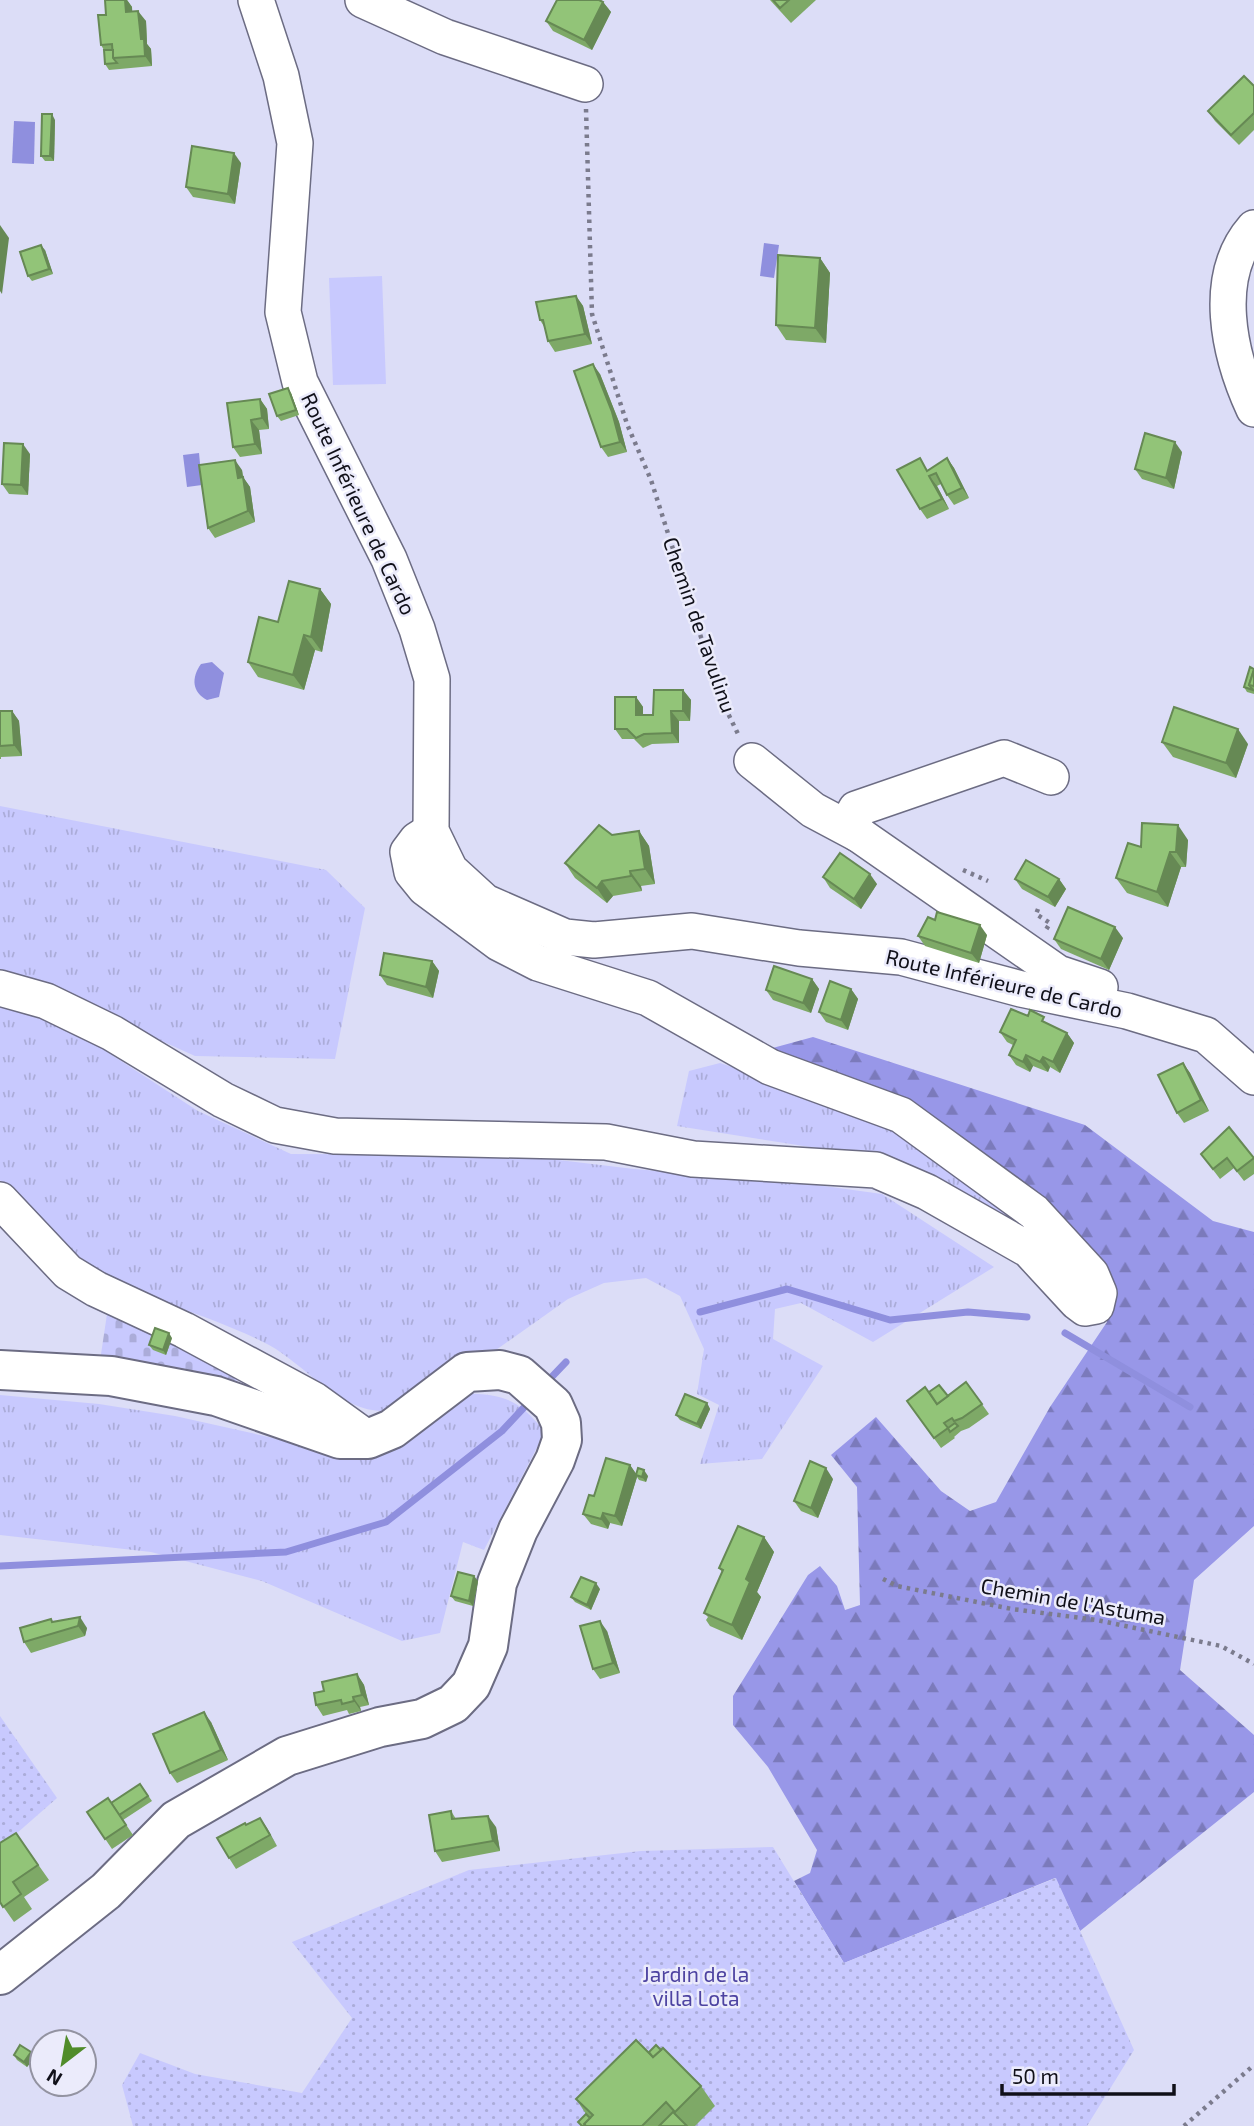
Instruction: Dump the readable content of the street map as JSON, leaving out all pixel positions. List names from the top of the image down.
{
  "streets": {
    "street": ["Route Inférieure de Cardo"],
    "path": ["Chemin de Tavulinu", "Chemin de l'Astuma"]
  },
  "parks": ["Jardin de la villa Lota"],
  "scale_bar": "50 m",
  "north": "bottom left"
}
